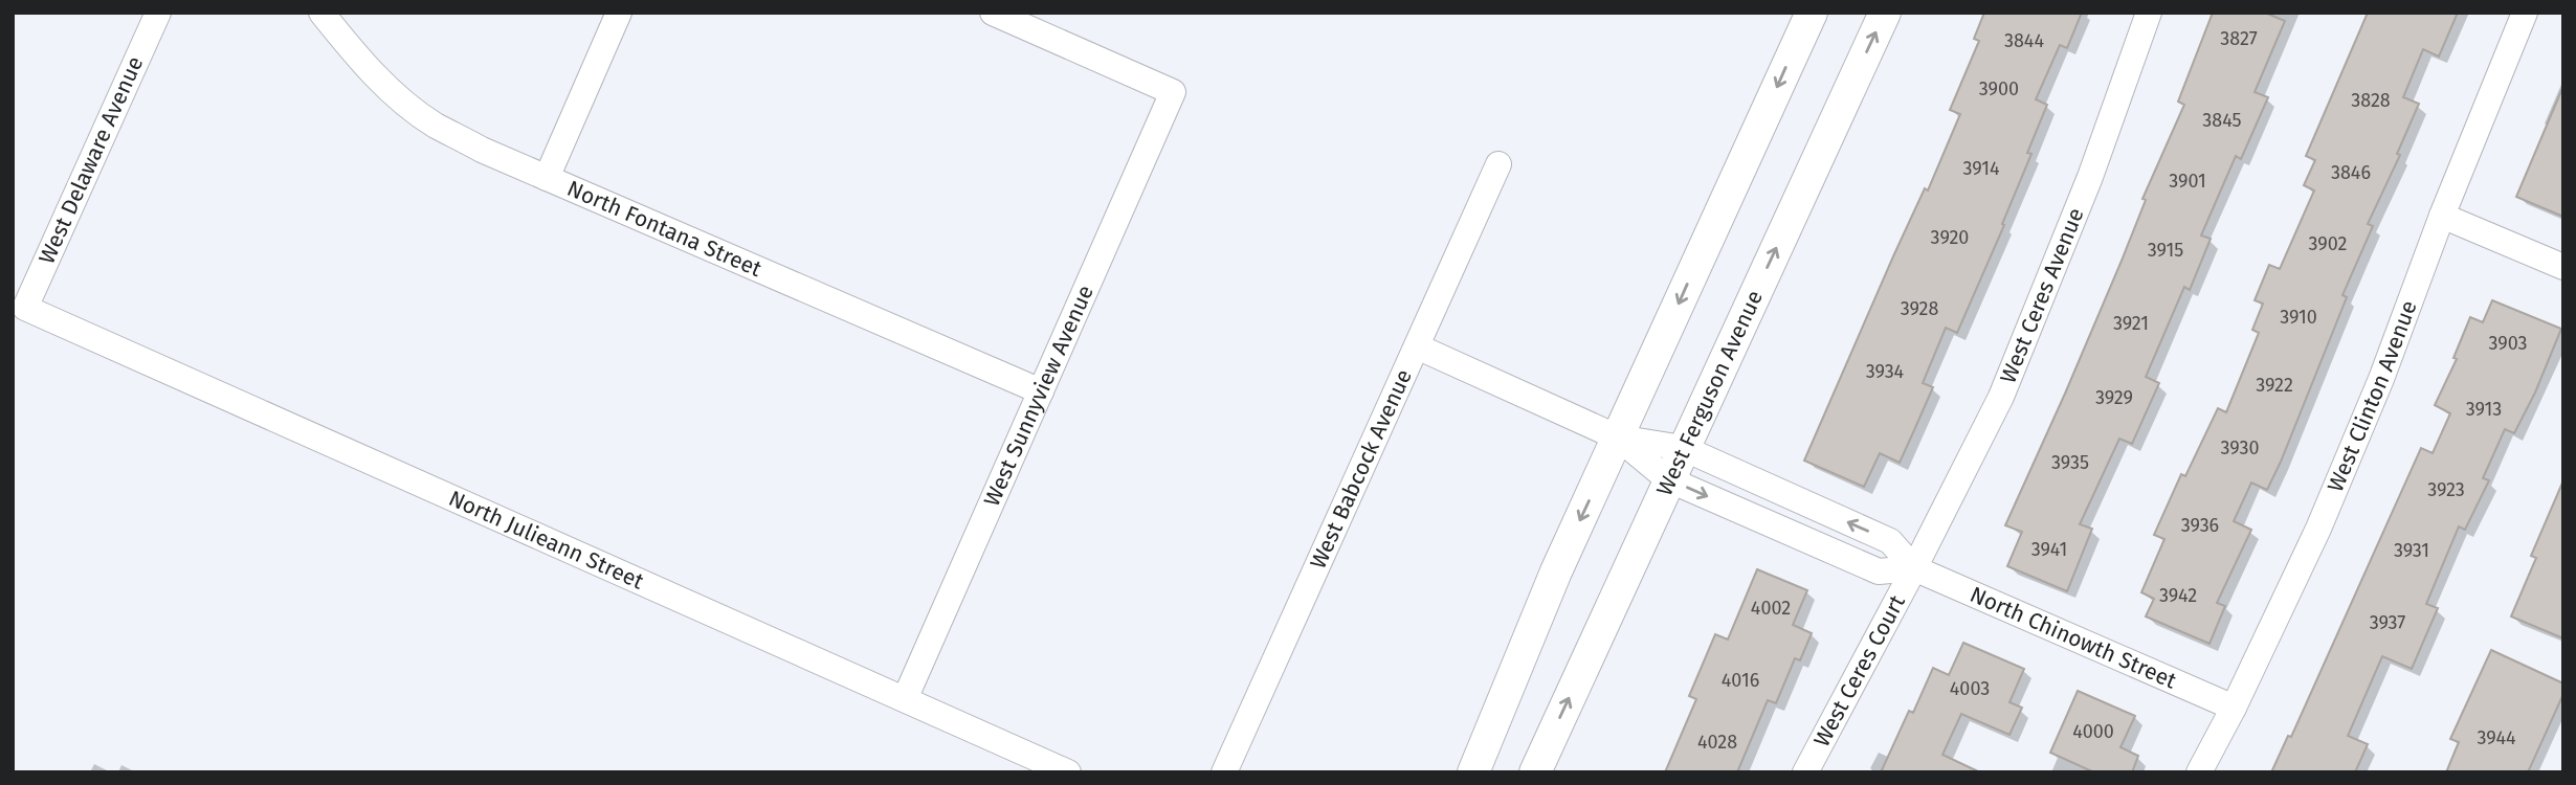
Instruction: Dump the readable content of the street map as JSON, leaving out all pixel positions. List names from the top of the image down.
{
  "streets": {
    "street": [
      "West Delaware Avenue",
      "North Fontana Street",
      "West Ceres Avenue",
      "West Ferguson Avenue",
      "West Sunnyview Avenue",
      "West Clinton Avenue",
      "West Babcock Avenue",
      "North Julieann Street",
      "North Chinowth Street",
      "West Ceres Court"
    ]
  },
  "crossings": [
    ["West Delaware Avenue", "North Julieann Street"],
    ["North Fontana Street", "West Sunnyview Avenue"],
    ["West Ceres Avenue", "North Chinowth Street"],
    ["West Ceres Avenue", "West Ceres Court"],
    ["West Ferguson Avenue", "North Chinowth Street"],
    ["West Sunnyview Avenue", "North Julieann Street"],
    ["West Clinton Avenue", "North Chinowth Street"],
    ["West Babcock Avenue", "North Chinowth Street"],
    ["North Chinowth Street", "West Ceres Court"]
  ],
  "house_numbers": [
    "3827",
    "3844",
    "3900",
    "3828",
    "3845",
    "3914",
    "3846",
    "3901",
    "3920",
    "3902",
    "3915",
    "3928",
    "3910",
    "3921",
    "3903",
    "3934",
    "3922",
    "3929",
    "3913",
    "3930",
    "3935",
    "3923",
    "3936",
    "3941",
    "3931",
    "3942",
    "4002",
    "3937",
    "4016",
    "4003",
    "4000",
    "3944",
    "4028"
  ]
}
